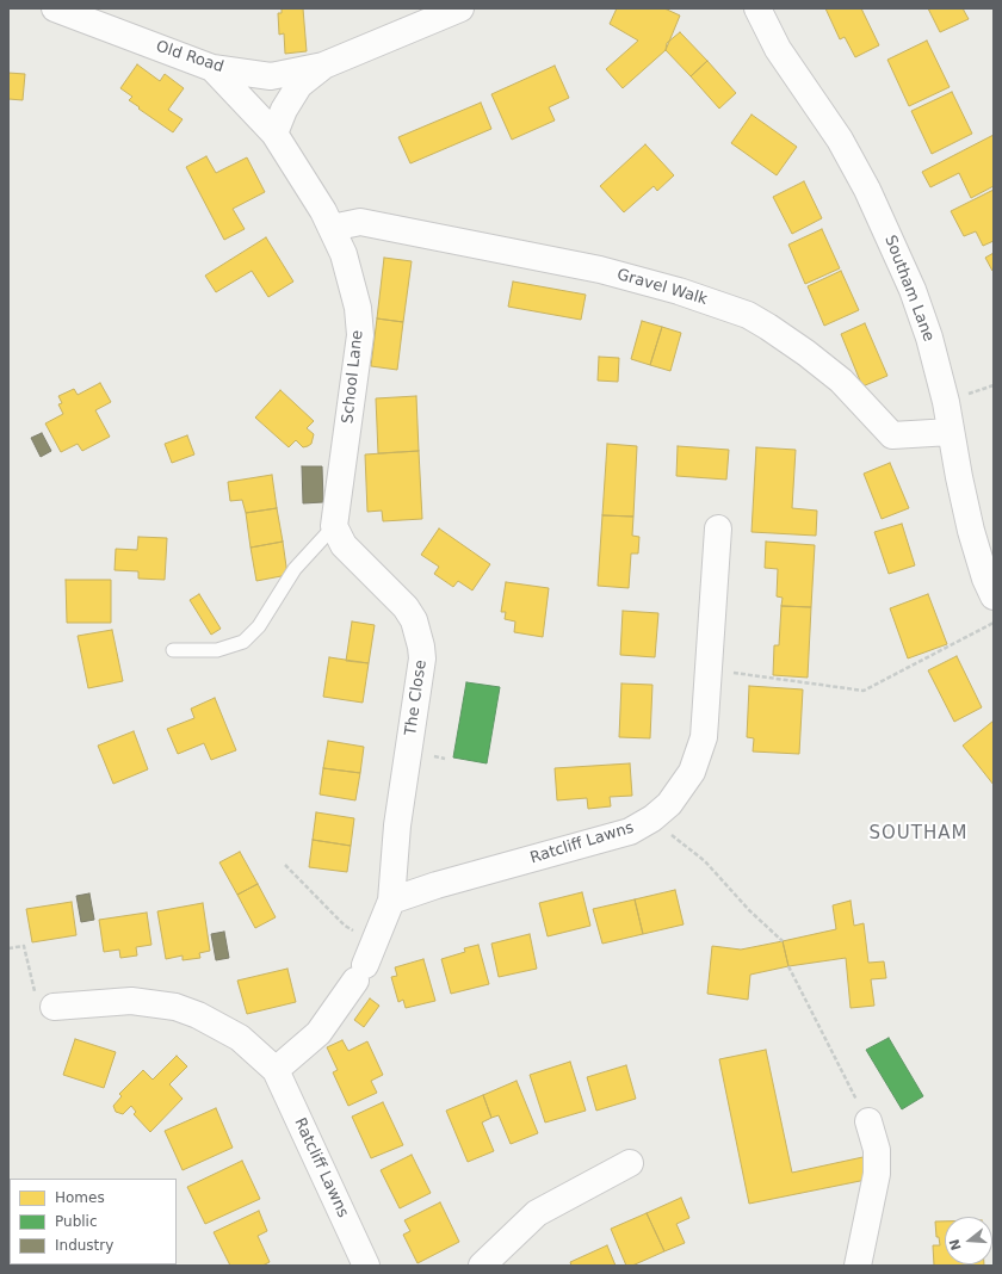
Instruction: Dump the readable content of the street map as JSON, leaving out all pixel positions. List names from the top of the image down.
{
  "streets": {
    "street": [
      "Old Road",
      "Gravel Walk",
      "Southam Lane",
      "School Lane",
      "The Close",
      "Ratcliff Lawns"
    ]
  },
  "crossings": [
    ["Old Road", "School Lane"],
    ["Gravel Walk", "Southam Lane"],
    ["Gravel Walk", "School Lane"],
    ["School Lane", "The Close"],
    ["The Close", "Ratcliff Lawns"]
  ],
  "districts": ["SOUTHAM"],
  "legend": ["Homes", "Public", "Industry"],
  "north": "left"
}
